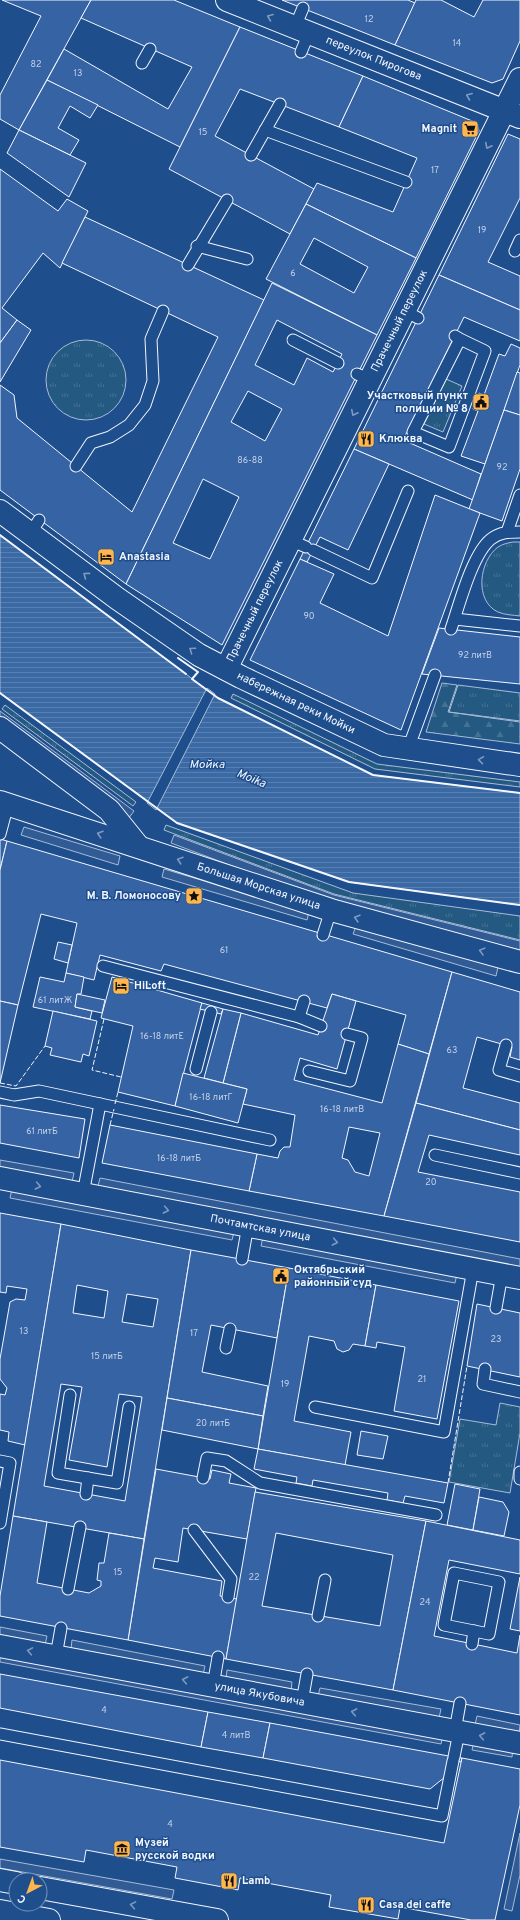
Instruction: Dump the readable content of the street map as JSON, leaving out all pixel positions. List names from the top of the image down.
{
  "streets": {
    "street": [
      "переулок Пирогова",
      "Прачечный переулок",
      "набережная реки Мойки",
      "Большая Морская улица",
      "Почтамтская улица",
      "улица Якубовича"
    ]
  },
  "crossings": [
    ["переулок Пирогова", "Прачечный переулок"],
    ["Прачечный переулок", "набережная реки Мойки"]
  ],
  "one_way": [
    "переулок Пирогова",
    "Прачечный переулок",
    "Большая Морская улица",
    "Почтамтская улица",
    "улица Якубовича"
  ],
  "water": ["Мойка", "Moika"],
  "places": {
    "supermarket": ["Magnit"],
    "public building": ["Участковый пункт полиции № 8", "Октябрьский районный суд"],
    "restaurant": ["Клюква", "Lamb", "Casa dei caffe"],
    "hotel": ["Anastasia", "HiLoft"],
    "place": ["М. В. Ломоносову"],
    "museum": ["Музей русской водки"]
  },
  "house_numbers": [
    "12",
    "14",
    "82",
    "13",
    "15",
    "17",
    "19",
    "6",
    "86-88",
    "92",
    "90",
    "92 литВ",
    "61",
    "61 литЖ",
    "16-18 литЕ",
    "63",
    "16-18 литГ",
    "16-18 литВ",
    "61 литБ",
    "16-18 литБ",
    "20",
    "13",
    "17",
    "23",
    "15 литБ",
    "21",
    "19",
    "20 литБ",
    "15",
    "22",
    "24",
    "4",
    "4 литВ",
    "4"
  ],
  "north": "bottom left"
}
